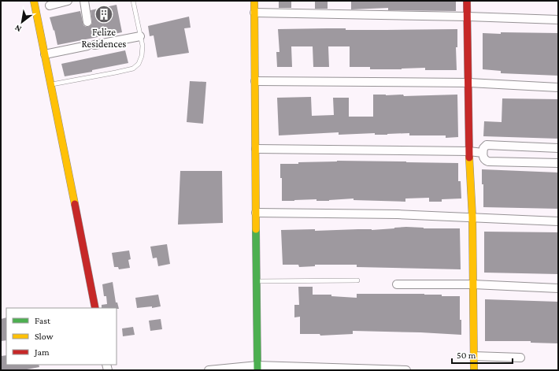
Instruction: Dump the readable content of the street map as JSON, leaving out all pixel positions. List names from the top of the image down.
{
  "places": {
    "building": ["Felize Residences"]
  },
  "legend": ["Fast", "Slow", "Jam"],
  "scale_bar": "50 m",
  "north": "bottom left"
}
